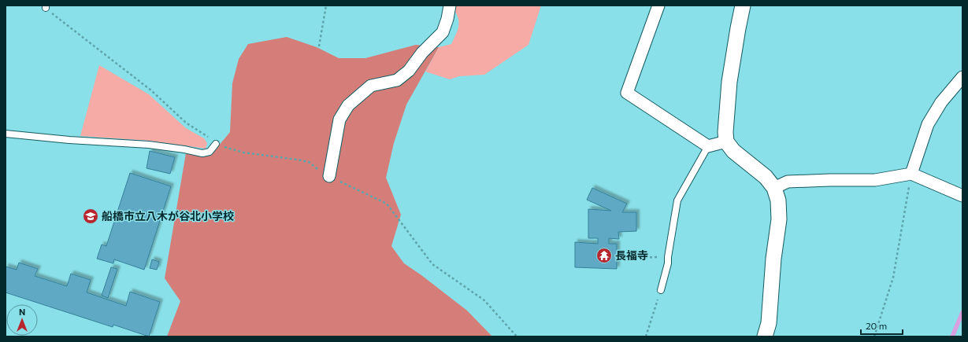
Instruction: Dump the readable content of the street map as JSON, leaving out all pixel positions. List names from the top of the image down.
{
  "places": {
    "school or university": ["船橋市立八木が谷北小学校"],
    "temple": ["長福寺"]
  },
  "scale_bar": "20 m",
  "north": "top"
}
